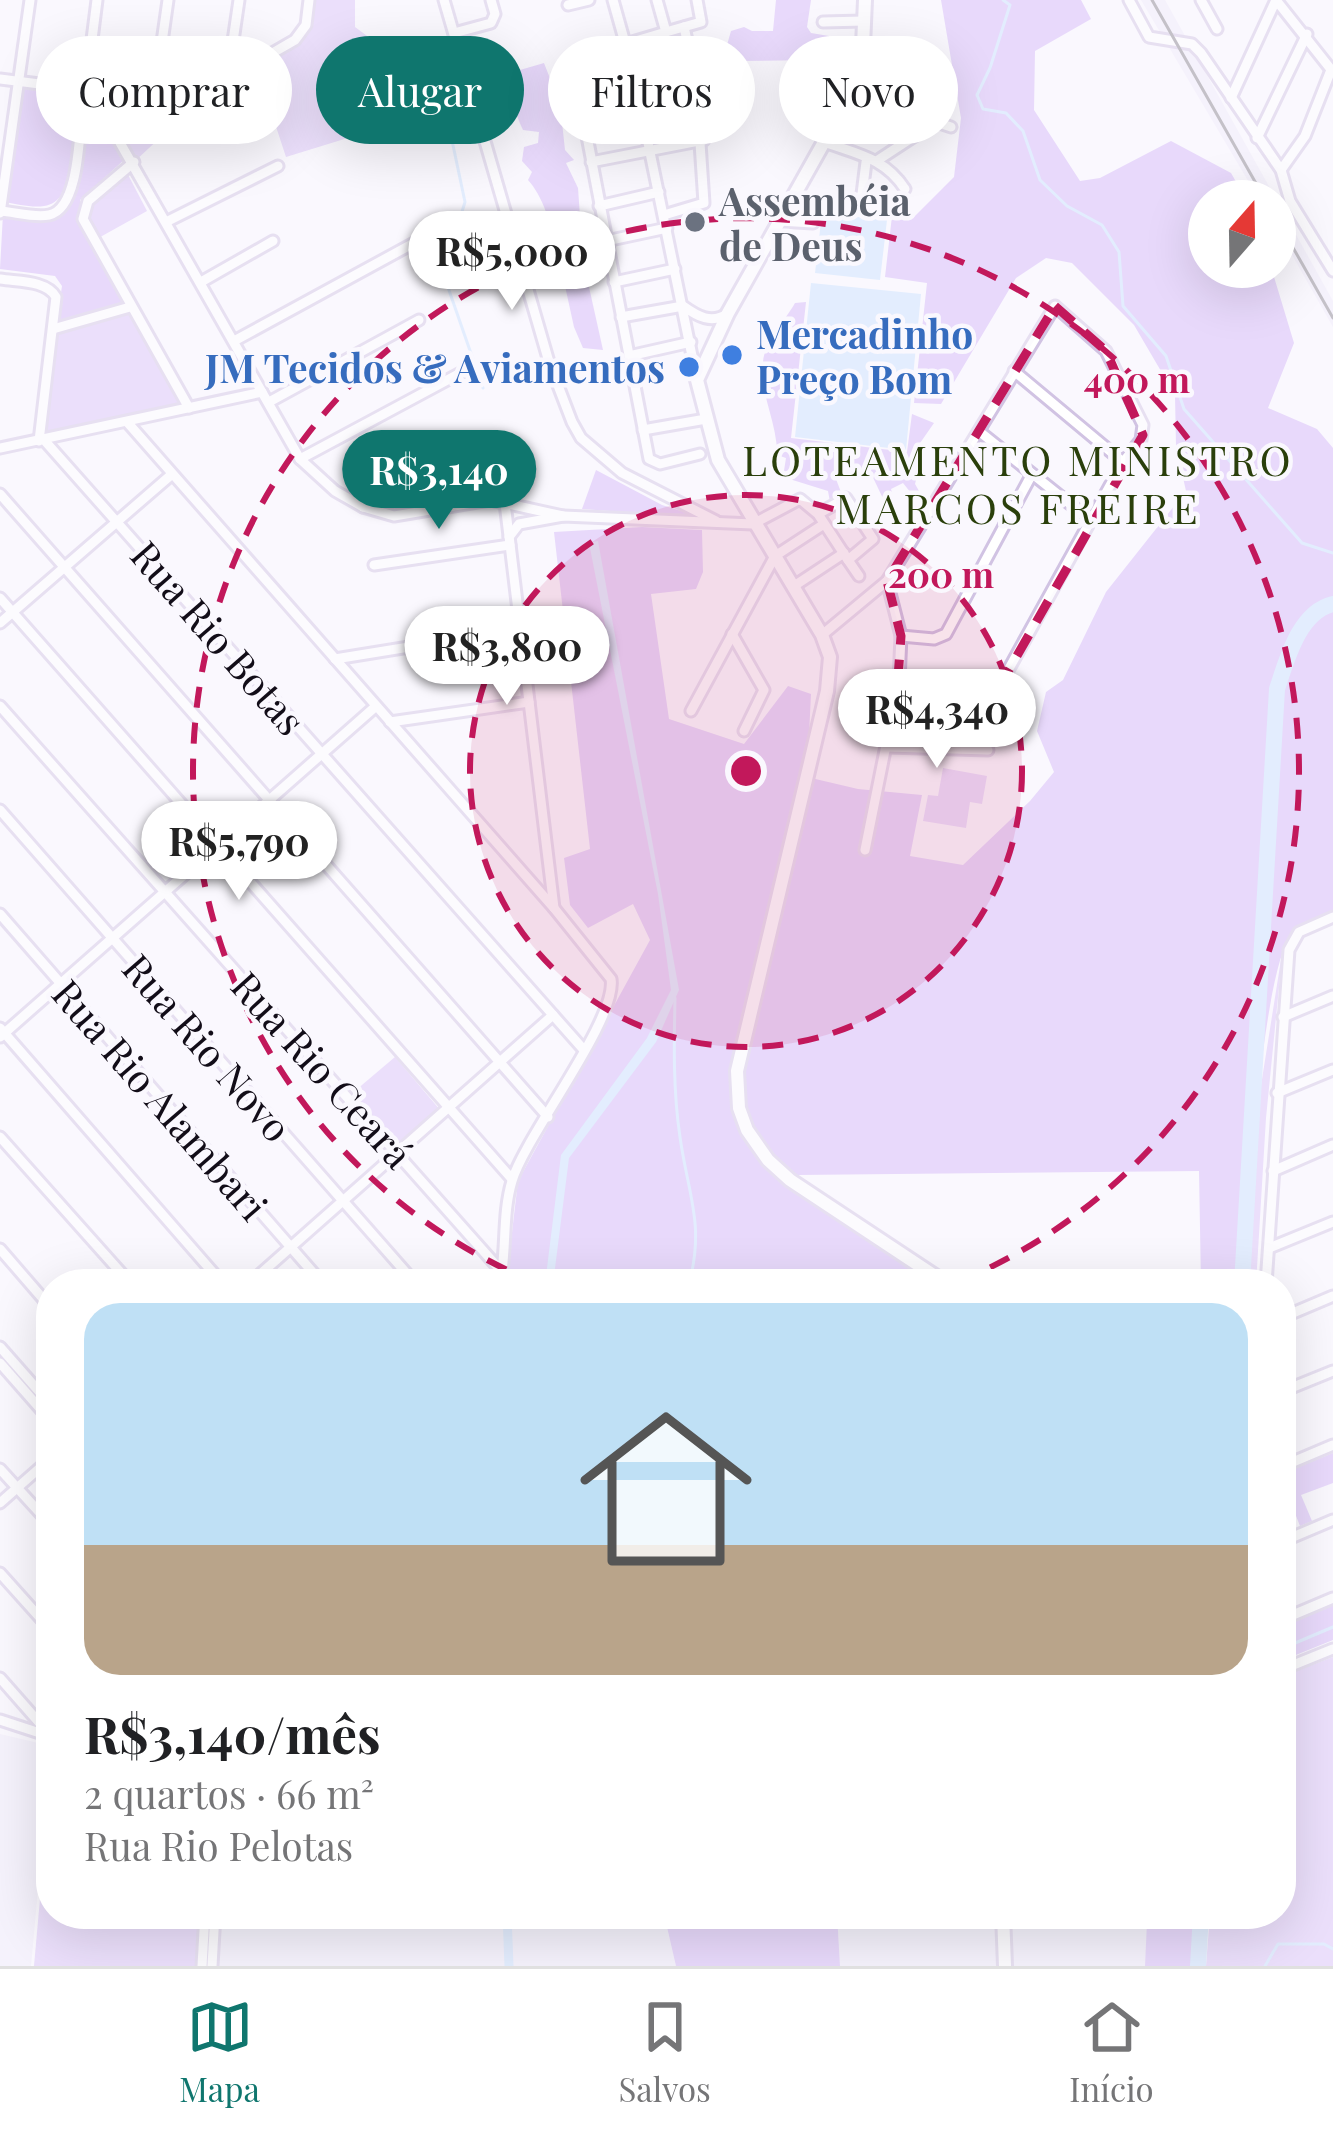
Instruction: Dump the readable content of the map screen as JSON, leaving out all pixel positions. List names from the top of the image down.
{
  "streets": {
    "street": [
      "Rua Rio Botas",
      "Rua Rio Novo",
      "Rua Rio Ceará",
      "Rua Rio Alambari"
    ]
  },
  "districts": ["LOTEAMENTO MINISTRO MARCOS FREIRE"],
  "places": ["Assembéia de Deus", "Mercadinho Preço Bom", "JM Tecidos & Aviamentos"],
  "north": "top",
  "page": {
    "chip": [
      "Comprar",
      "Alugar",
      "Filtros",
      "Novo"
    ],
    "price": [
      "R$5,000",
      "R$3,140",
      "R$3,800",
      "R$4,340",
      "R$5,790"
    ],
    "list": [
      {
        "name": "R$3,140/mês",
        "note": "2 quartos · 66 m² · Rua Rio Pelotas"
      }
    ],
    "tabs": ["Mapa", "Salvos", "Início"]
  },
  "rings": ["400 m", "200 m"]
}
